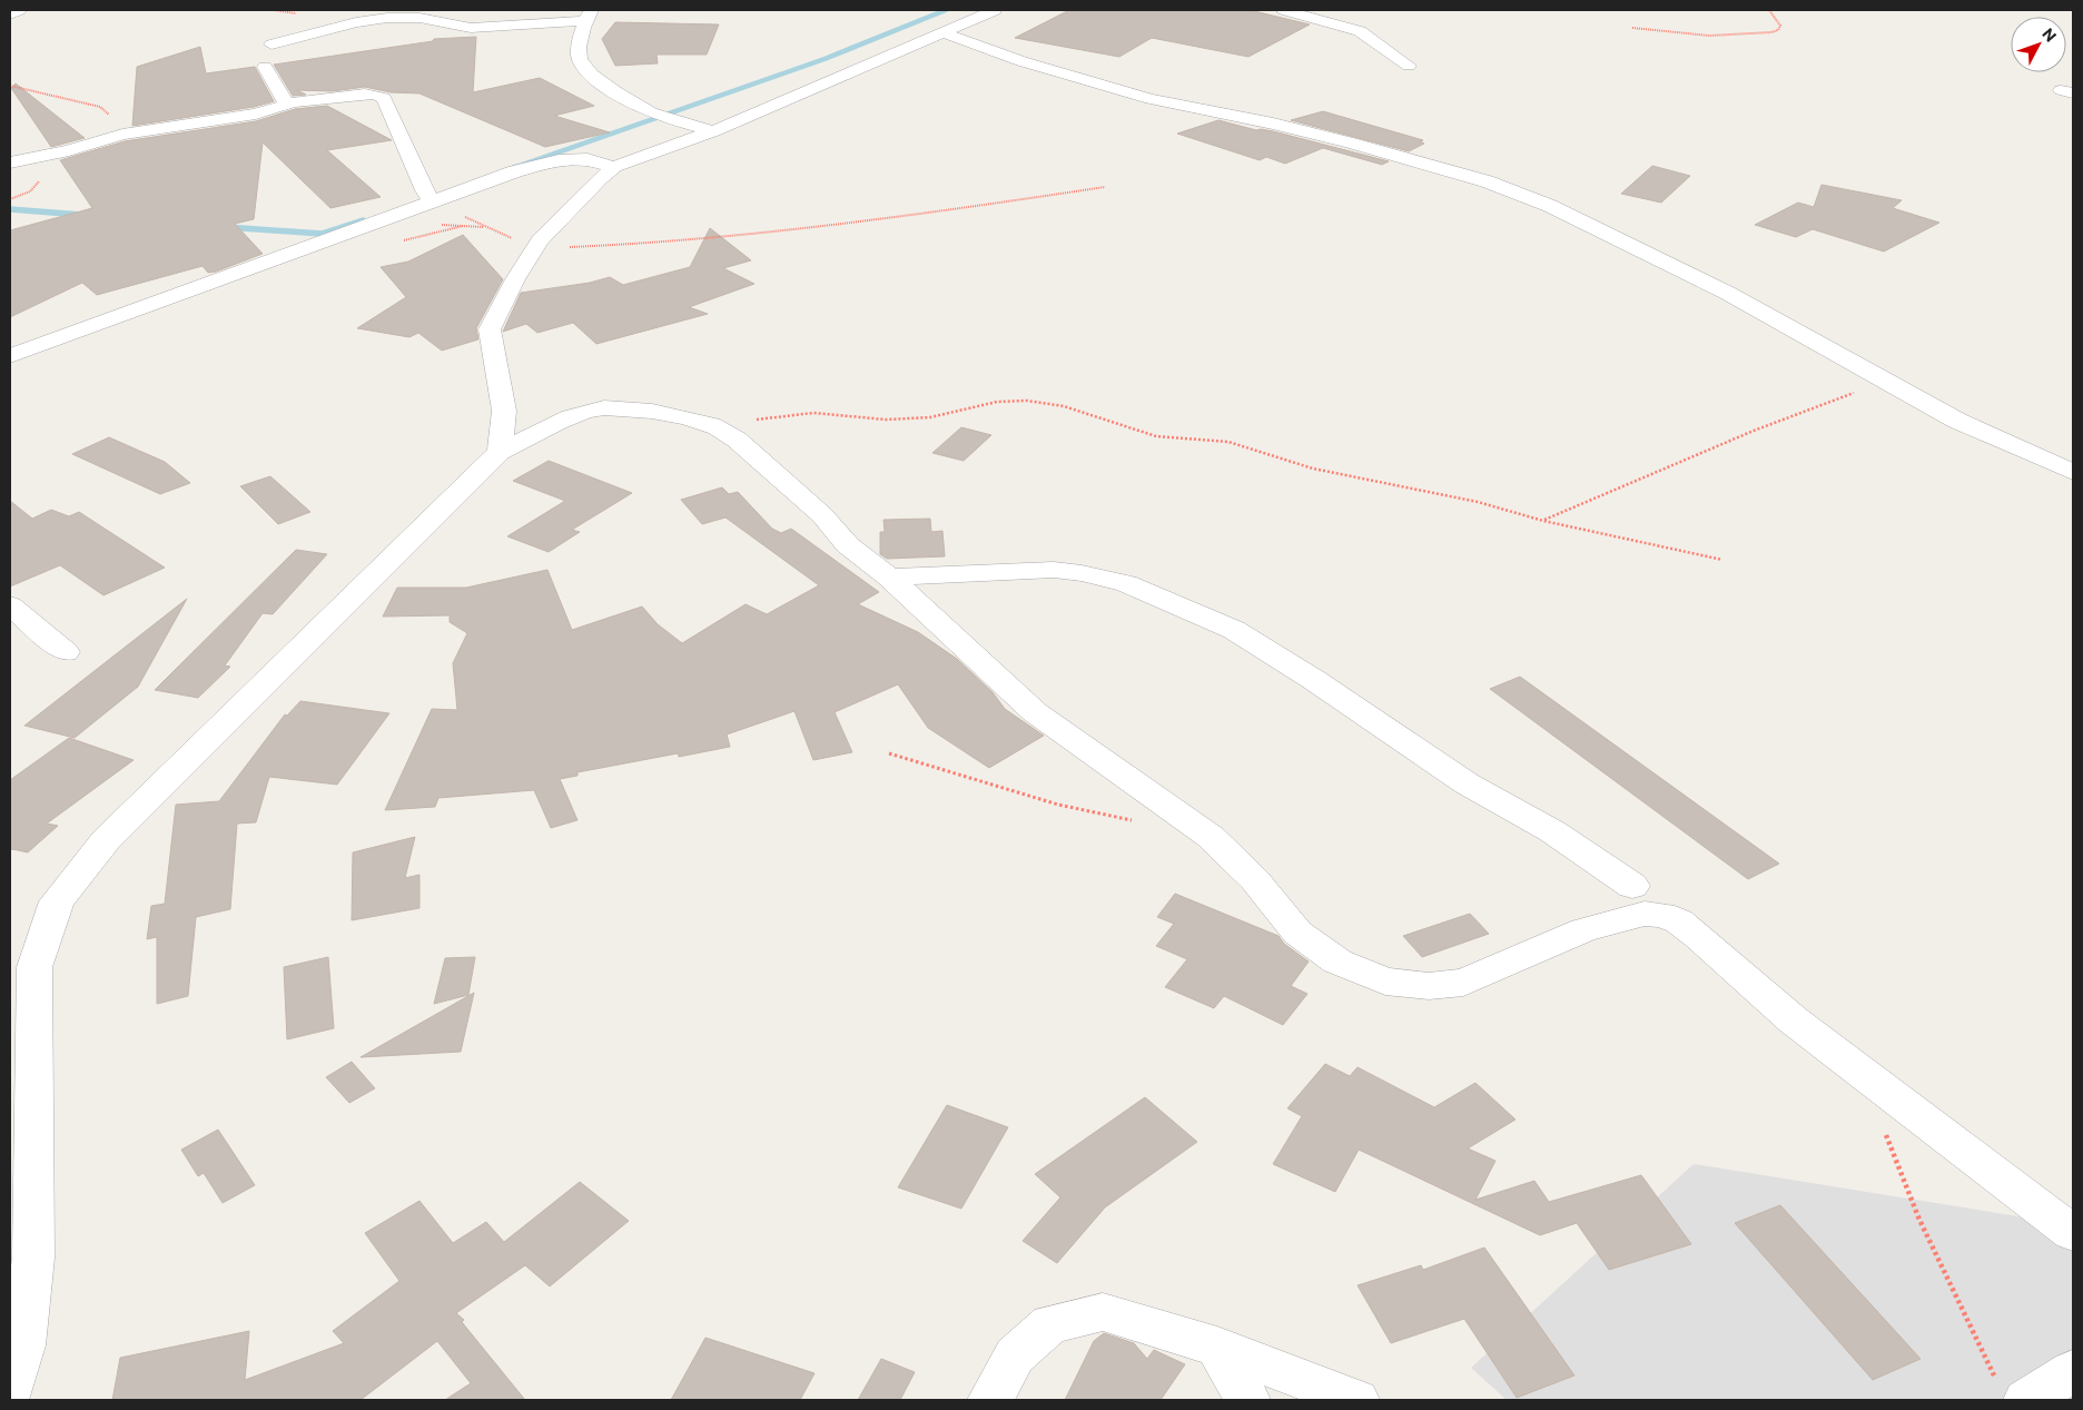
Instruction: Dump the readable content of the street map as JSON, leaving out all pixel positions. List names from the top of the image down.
{
  "north": "top right"
}
